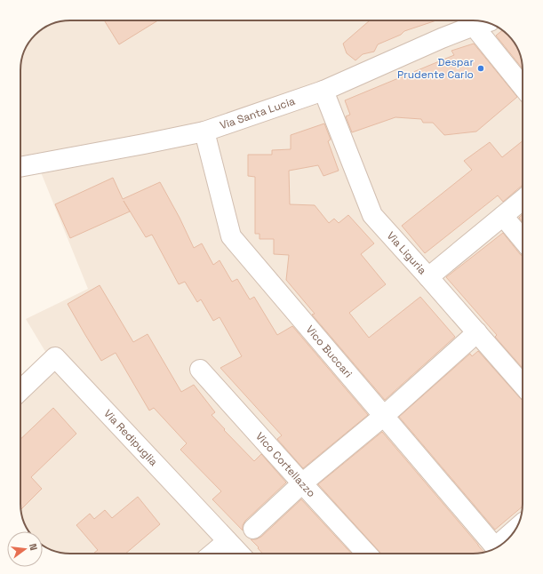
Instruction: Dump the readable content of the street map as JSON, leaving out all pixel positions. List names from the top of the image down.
{
  "streets": {
    "street": [
      "Via Santa Lucia",
      "Via Liguria",
      "Vico Buccari",
      "Via Redipuglia",
      "Vico Cortellazzo"
    ]
  },
  "crossings": [
    ["Via Santa Lucia", "Via Liguria"],
    ["Via Santa Lucia", "Vico Buccari"]
  ],
  "places": ["Despar Prudente Carlo"],
  "north": "right"
}
